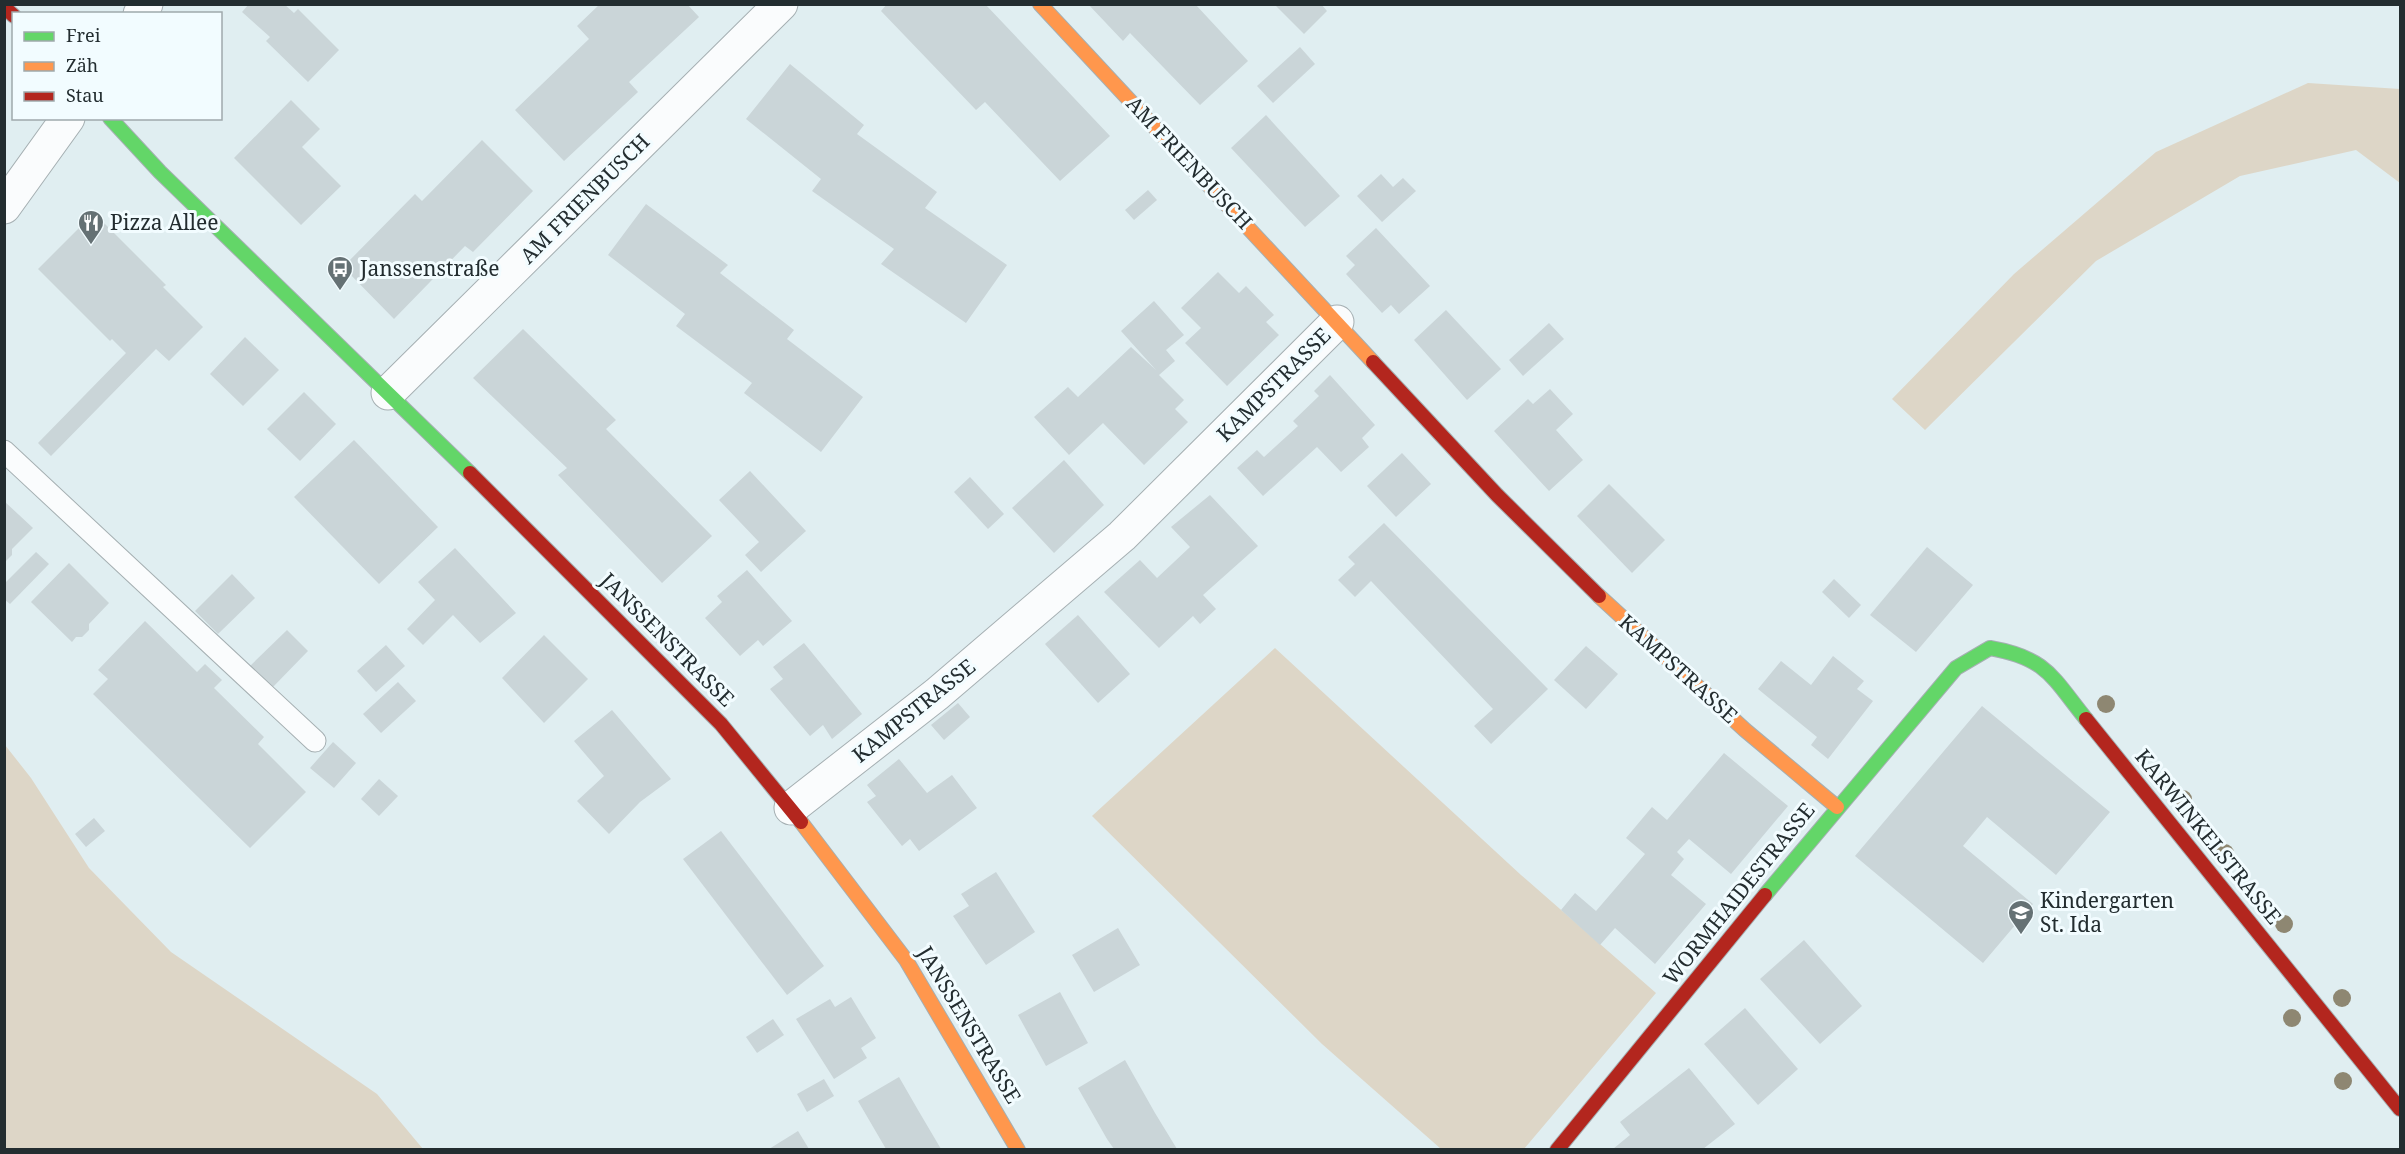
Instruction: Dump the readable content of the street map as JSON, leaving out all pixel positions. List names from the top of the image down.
{
  "streets": {
    "street": [
      "AM FRIENBUSCH",
      "KAMPSTRASSE",
      "JANSSENSTRASSE",
      "KARWINKELSTRASSE",
      "WORMHAIDESTRASSE"
    ]
  },
  "crossings": [
    ["AM FRIENBUSCH", "KAMPSTRASSE"],
    ["AM FRIENBUSCH", "JANSSENSTRASSE"],
    ["KAMPSTRASSE", "JANSSENSTRASSE"],
    ["KAMPSTRASSE", "WORMHAIDESTRASSE"],
    ["KARWINKELSTRASSE", "WORMHAIDESTRASSE"]
  ],
  "places": {
    "restaurant": ["Pizza Allee"],
    "bus stop": ["Janssenstraße"],
    "school or university": ["Kindergarten St. Ida"]
  },
  "legend": ["Frei", "Zäh", "Stau"]
}
